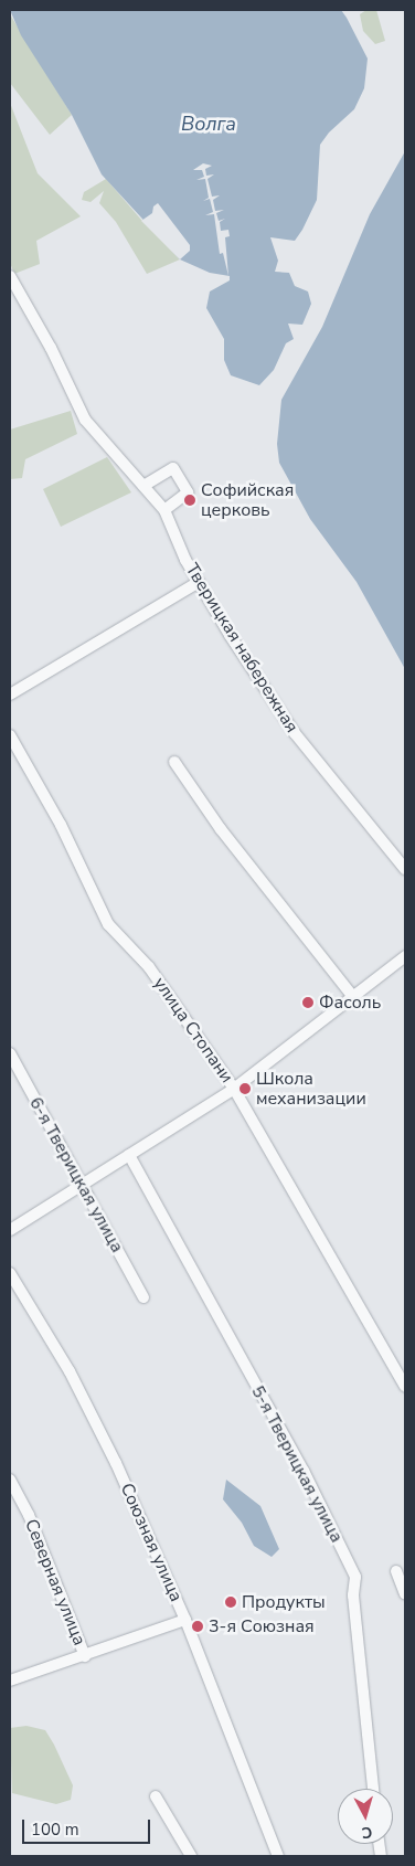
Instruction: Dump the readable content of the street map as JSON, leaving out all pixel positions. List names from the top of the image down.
{
  "streets": {
    "street": [
      "Тверицкая набережная",
      "улица Стопани",
      "6-я Тверицкая улица",
      "5-я Тверицкая улица",
      "Союзная улица",
      "Северная улица"
    ]
  },
  "water": ["Волга"],
  "places": [
    "Софийская церковь",
    "Фасоль",
    "Школа механизации",
    "Продукты",
    "3-я Союзная"
  ],
  "scale_bar": "100 m",
  "north": "bottom"
}
